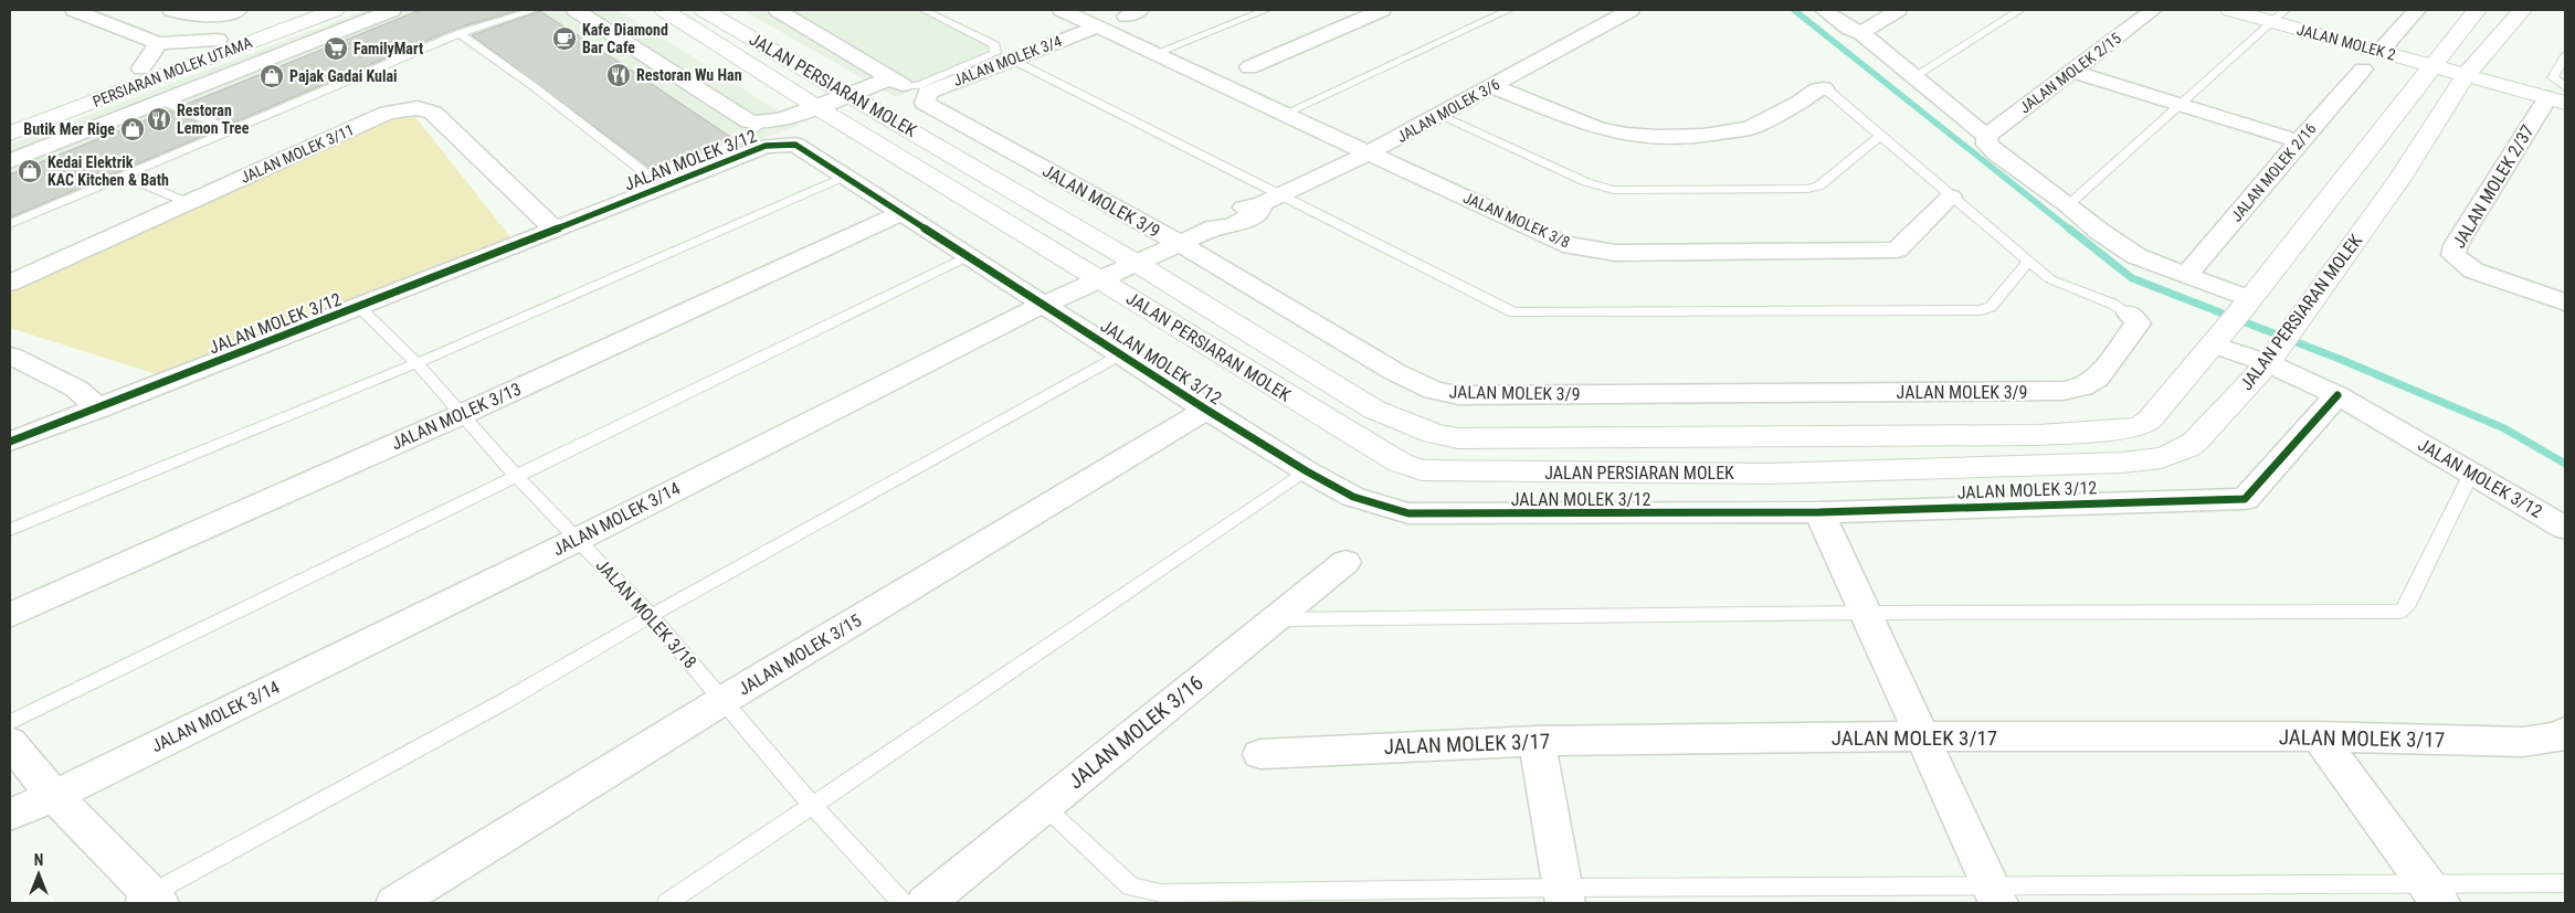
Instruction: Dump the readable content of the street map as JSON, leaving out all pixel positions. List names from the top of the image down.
{
  "streets": {
    "main road": ["JALAN MOLEK 2", "PERSIARAN MOLEK UTAMA", "JALAN PERSIARAN MOLEK"],
    "street": [
      "JALAN MOLEK 3/4",
      "JALAN MOLEK 2/15",
      "JALAN MOLEK 3/6",
      "JALAN MOLEK 3/11",
      "JALAN MOLEK 3/12",
      "JALAN MOLEK 2/16",
      "JALAN MOLEK 2/37",
      "JALAN MOLEK 3/9",
      "JALAN MOLEK 3/8",
      "JALAN MOLEK 3/13",
      "JALAN MOLEK 3/14",
      "JALAN MOLEK 3/15",
      "JALAN MOLEK 3/16",
      "JALAN MOLEK 3/17"
    ],
    "lane": ["JALAN MOLEK 3/18"]
  },
  "crossings": [
    ["JALAN MOLEK 2", "JALAN PERSIARAN MOLEK"],
    ["JALAN MOLEK 2", "JALAN MOLEK 2/37"],
    ["JALAN MOLEK 3/4", "JALAN MOLEK 3/9"],
    ["JALAN MOLEK 3/4", "JALAN MOLEK 3/8"],
    ["JALAN PERSIARAN MOLEK", "JALAN MOLEK 3/12"],
    ["JALAN PERSIARAN MOLEK", "JALAN MOLEK 3/14"],
    ["JALAN MOLEK 3/6", "JALAN MOLEK 3/9"],
    ["JALAN MOLEK 3/6", "JALAN MOLEK 3/8"],
    ["JALAN MOLEK 3/6", "JALAN MOLEK 3/14"],
    ["JALAN MOLEK 3/11", "JALAN MOLEK 3/12"],
    ["JALAN MOLEK 3/12", "JALAN MOLEK 3/13"],
    ["JALAN MOLEK 3/12", "JALAN MOLEK 3/14"],
    ["JALAN MOLEK 3/12", "JALAN MOLEK 3/18"],
    ["JALAN MOLEK 3/12", "JALAN MOLEK 3/15"],
    ["JALAN MOLEK 3/9", "JALAN MOLEK 3/14"],
    ["JALAN MOLEK 3/13", "JALAN MOLEK 3/18"],
    ["JALAN MOLEK 3/14", "JALAN MOLEK 3/18"],
    ["JALAN MOLEK 3/18", "JALAN MOLEK 3/15"]
  ],
  "places": {
    "cafe": ["Kafe Diamond Bar Cafe"],
    "supermarket": ["FamilyMart"],
    "restaurant": ["Restoran Wu Han", "Restoran Lemon Tree"],
    "shop": ["Pajak Gadai Kulai", "Butik Mer Rige", "Kedai Elektrik KAC Kitchen & Bath"]
  },
  "north": "top"
}
